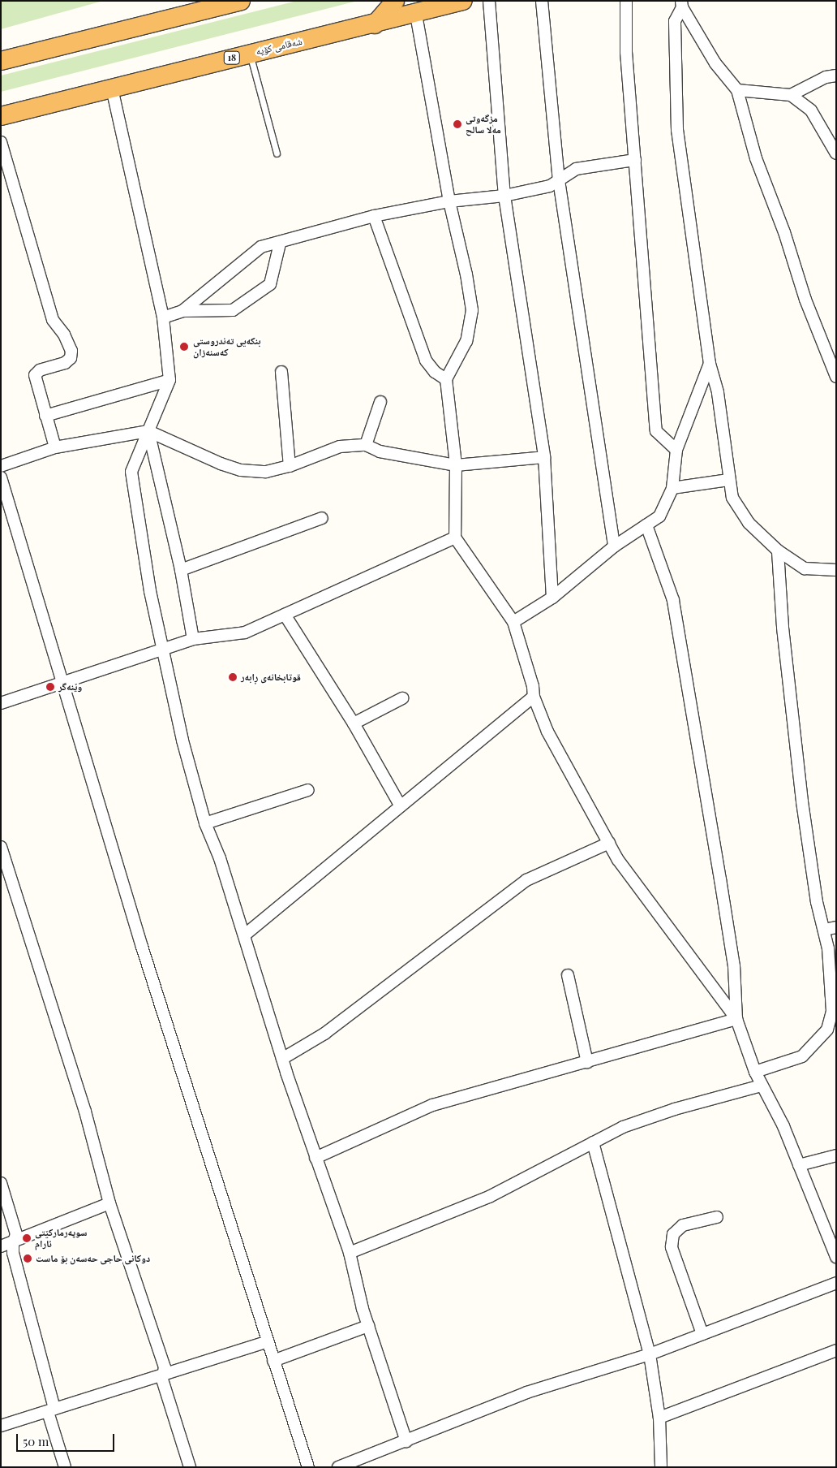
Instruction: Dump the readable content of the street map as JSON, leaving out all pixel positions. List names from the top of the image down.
{
  "streets": {
    "highway": ["شەقامی کۆیە", "18"]
  },
  "places": [
    "مزگەوتی مەلا سالح",
    "بنکەیی تەندروستی کەسنەزان",
    "قوتابخانەی ڕابەر",
    "وێنەگر",
    "سوپەرمارکێتی ئارام",
    "دوکانی حاجی حەسەن بۆ ماست"
  ],
  "scale_bar": "50 m"
}
